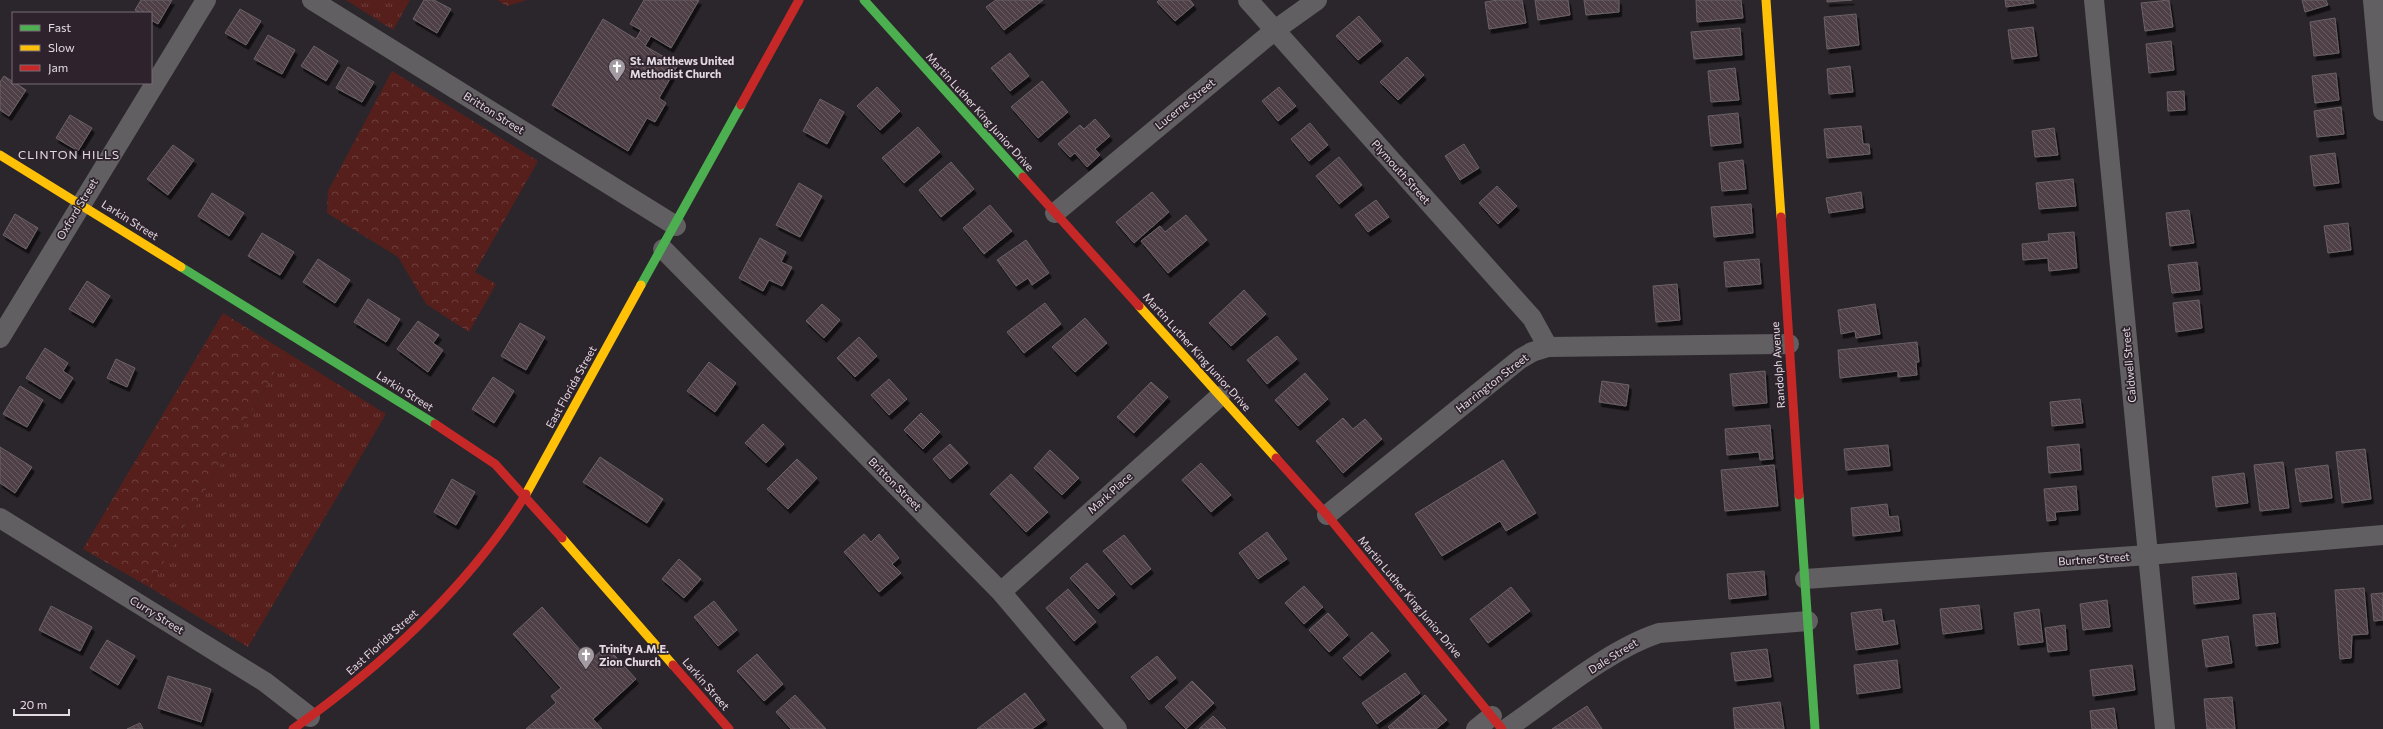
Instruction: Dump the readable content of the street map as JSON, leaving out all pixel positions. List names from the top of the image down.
{
  "streets": {
    "main road": [
      "Martin Luther King Junior Drive",
      "Larkin Street",
      "Randolph Avenue",
      "East Florida Street"
    ],
    "street": [
      "Lucerne Street",
      "Britton Street",
      "Plymouth Street",
      "Oxford Street",
      "Caldwell Street",
      "Harrington Street",
      "Mark Place",
      "Burtner Street",
      "Curry Street",
      "Dale Street"
    ]
  },
  "crossings": [
    ["Lucerne Street", "Martin Luther King Junior Drive"],
    ["Lucerne Street", "Plymouth Street"],
    ["Martin Luther King Junior Drive", "Harrington Street"],
    ["Martin Luther King Junior Drive", "Mark Place"],
    ["Martin Luther King Junior Drive", "Dale Street"],
    ["Britton Street", "East Florida Street"],
    ["Britton Street", "Mark Place"],
    ["Plymouth Street", "Harrington Street"],
    ["Oxford Street", "Larkin Street"],
    ["Larkin Street", "East Florida Street"],
    ["Randolph Avenue", "Harrington Street"],
    ["Randolph Avenue", "Burtner Street"],
    ["Randolph Avenue", "Dale Street"],
    ["Caldwell Street", "Burtner Street"],
    ["East Florida Street", "Curry Street"]
  ],
  "districts": ["CLINTON HILLS"],
  "places": {
    "church": ["St. Matthews United Methodist Church", "Trinity A.M.E. Zion Church"]
  },
  "legend": ["Fast", "Slow", "Jam"],
  "scale_bar": "20 m"
}
